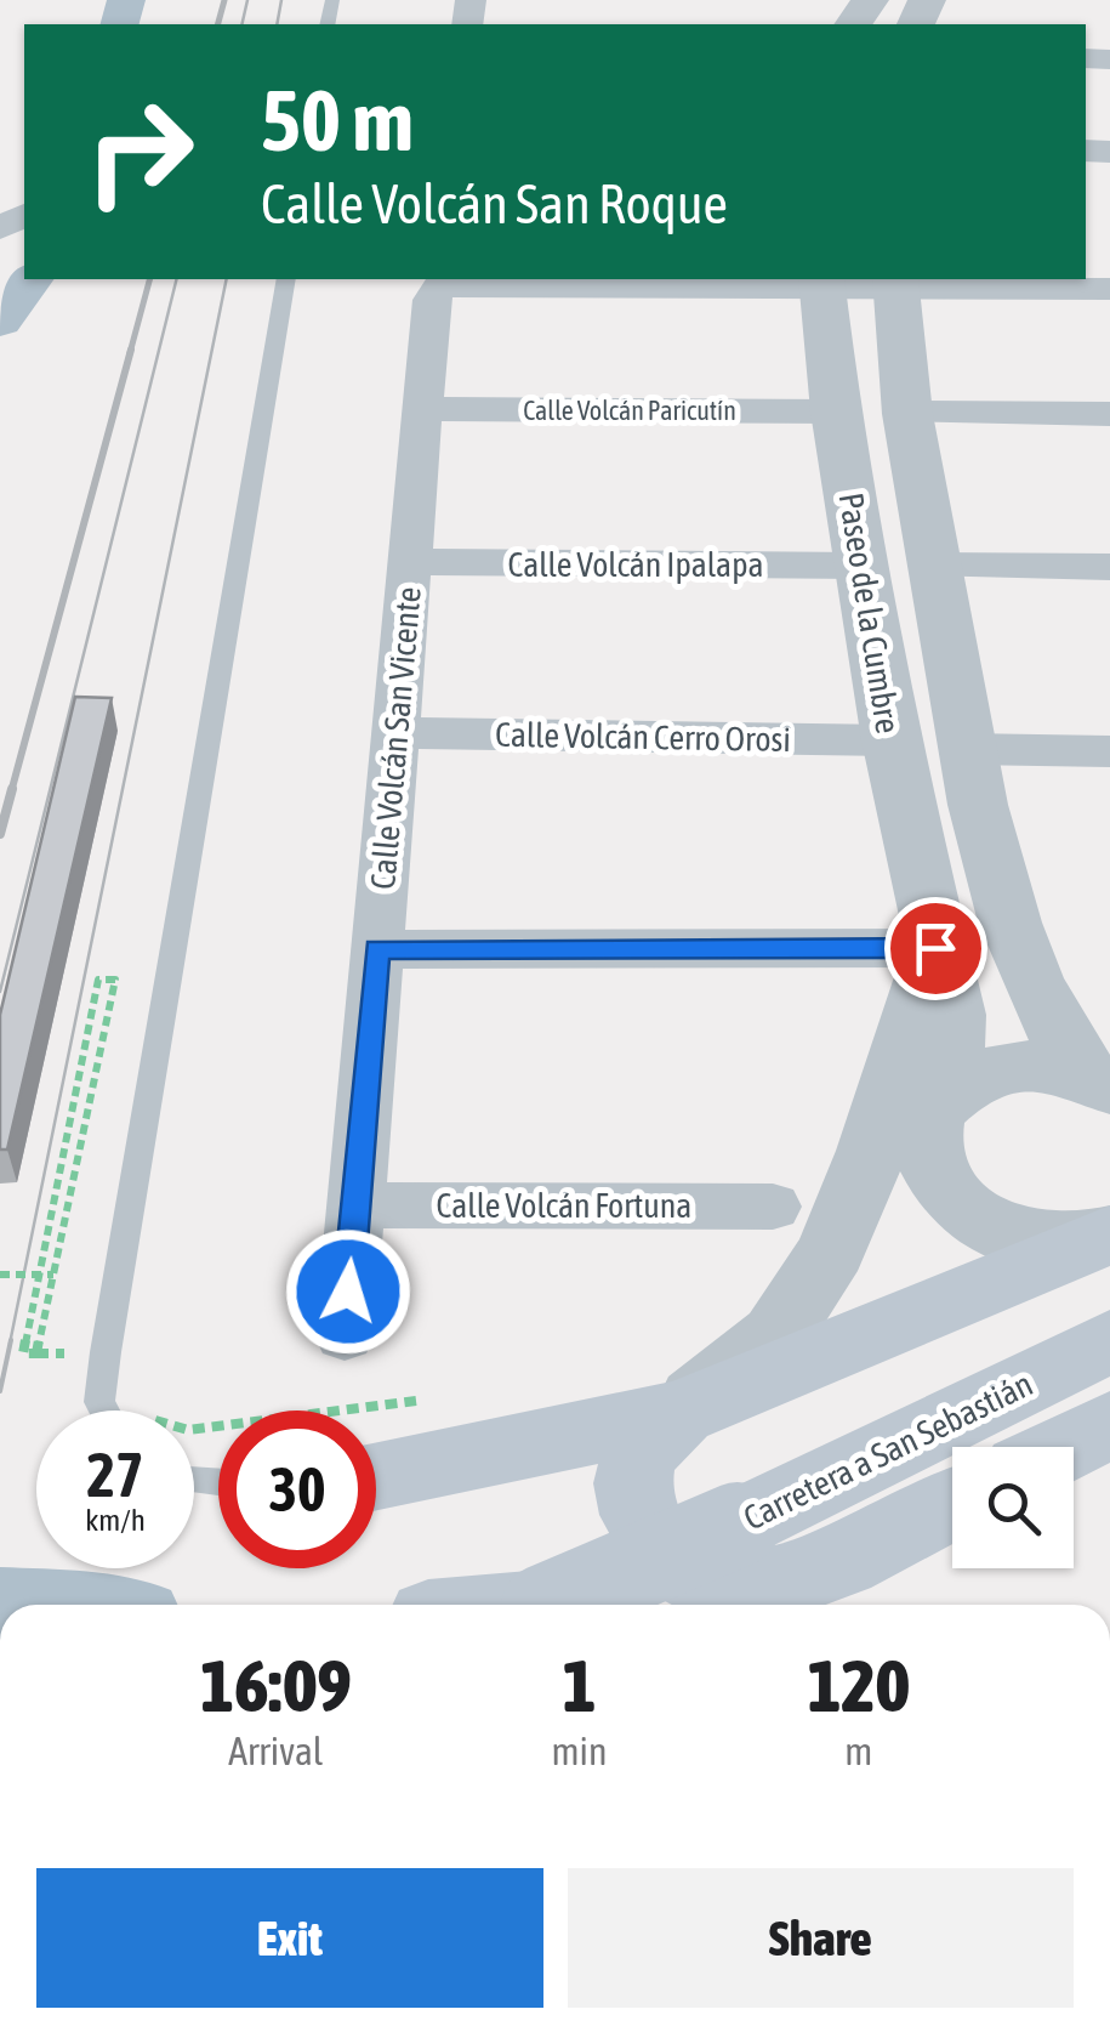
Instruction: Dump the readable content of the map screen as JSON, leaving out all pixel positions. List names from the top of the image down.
{
  "streets": {
    "main road": ["Carretera a San Sebastián"],
    "street": [
      "Calle Volcán Paricutín",
      "Calle Volcán Ipalapa",
      "Paseo de la Cumbre",
      "Calle Volcán Cerro Orosi",
      "Calle Volcán San Vicente",
      "Calle Volcán Fortuna"
    ]
  },
  "crossings": [
    ["Calle Volcán Paricutín", "Paseo de la Cumbre"],
    ["Calle Volcán Paricutín", "Calle Volcán San Vicente"],
    ["Calle Volcán Ipalapa", "Paseo de la Cumbre"],
    ["Calle Volcán Ipalapa", "Calle Volcán San Vicente"],
    ["Paseo de la Cumbre", "Calle Volcán Cerro Orosi"],
    ["Paseo de la Cumbre", "Calle Volcán San Vicente"],
    ["Calle Volcán Cerro Orosi", "Calle Volcán San Vicente"],
    ["Calle Volcán San Vicente", "Calle Volcán Fortuna"]
  ],
  "page": {
    "turn": ["50 m", "Calle Volcán San Roque"],
    "speed": "27 km/h",
    "limit": "30",
    "eta": [
      "16:09",
      "Arrival",
      "1",
      "min",
      "120",
      "m"
    ],
    "buttons": ["Exit", "Share"]
  }
}
